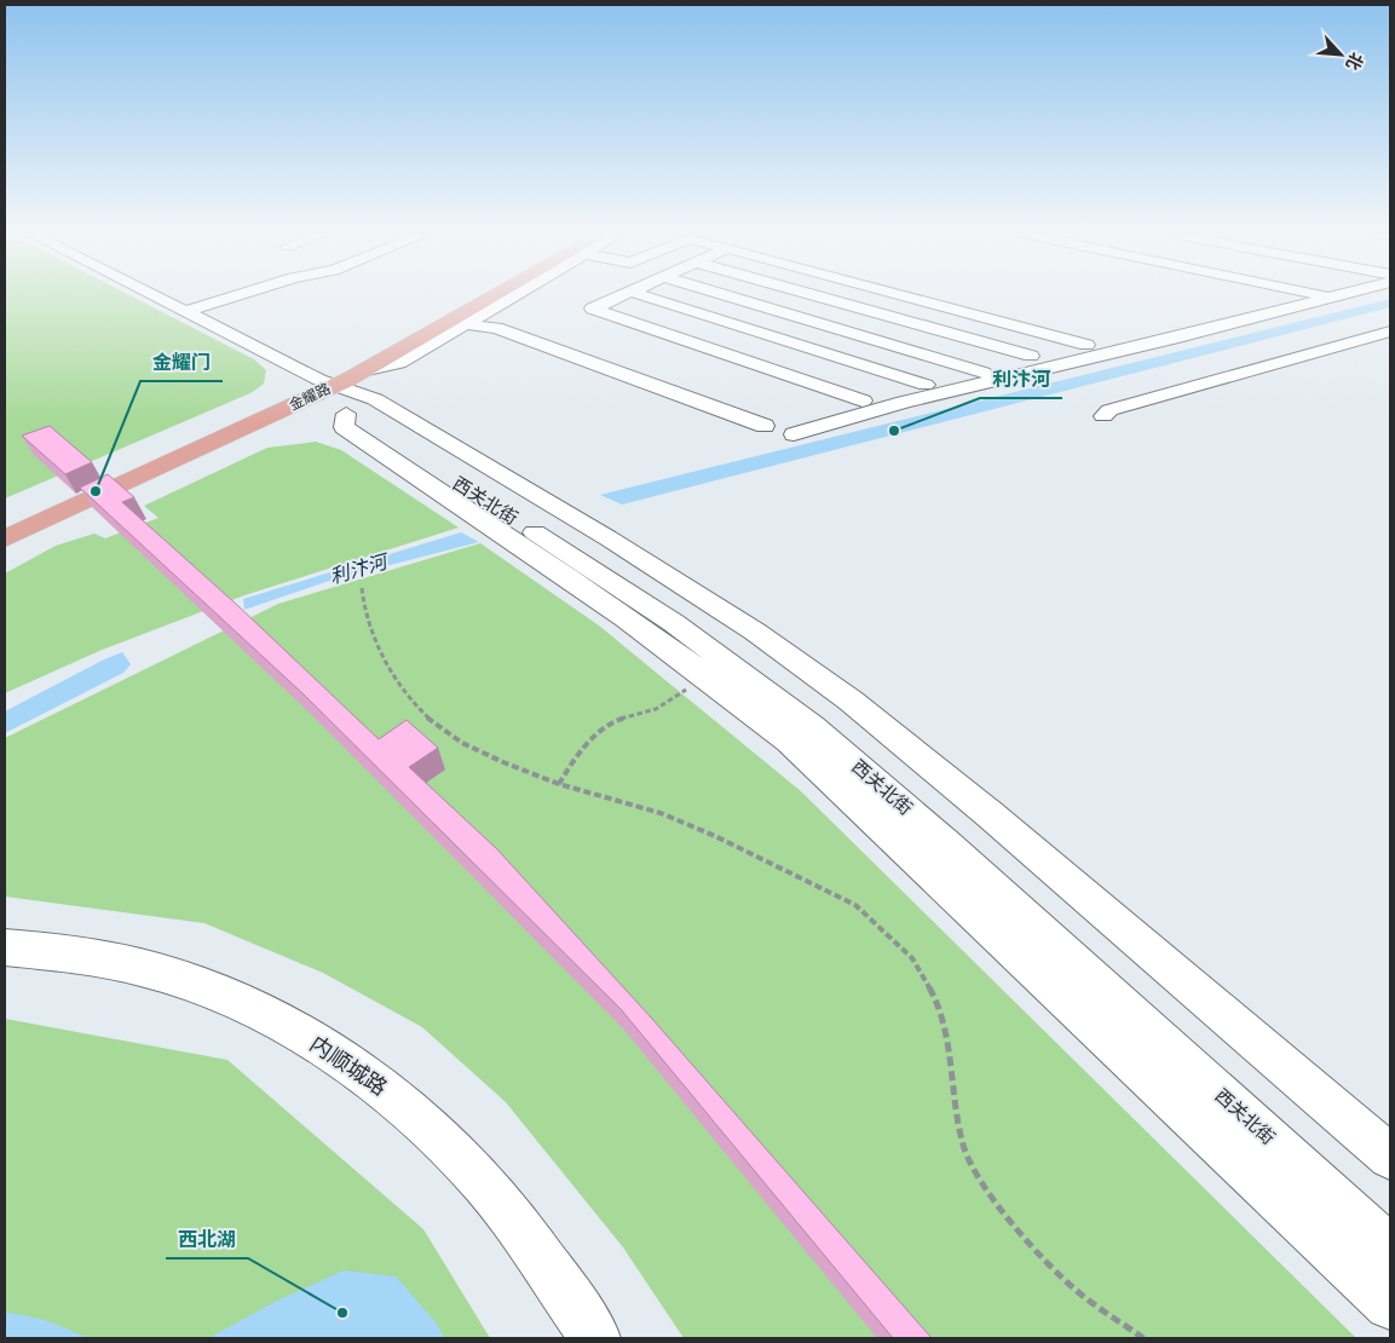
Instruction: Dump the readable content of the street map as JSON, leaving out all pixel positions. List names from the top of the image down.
{
  "streets": {
    "main road": ["金耀路"],
    "street": ["西关北街", "内顺城路"]
  },
  "crossings": [
    ["金耀路", "西关北街"]
  ],
  "water": ["利汴河"],
  "places": ["利汴河", "金耀门", "西北湖"],
  "north": "bottom right"
}
